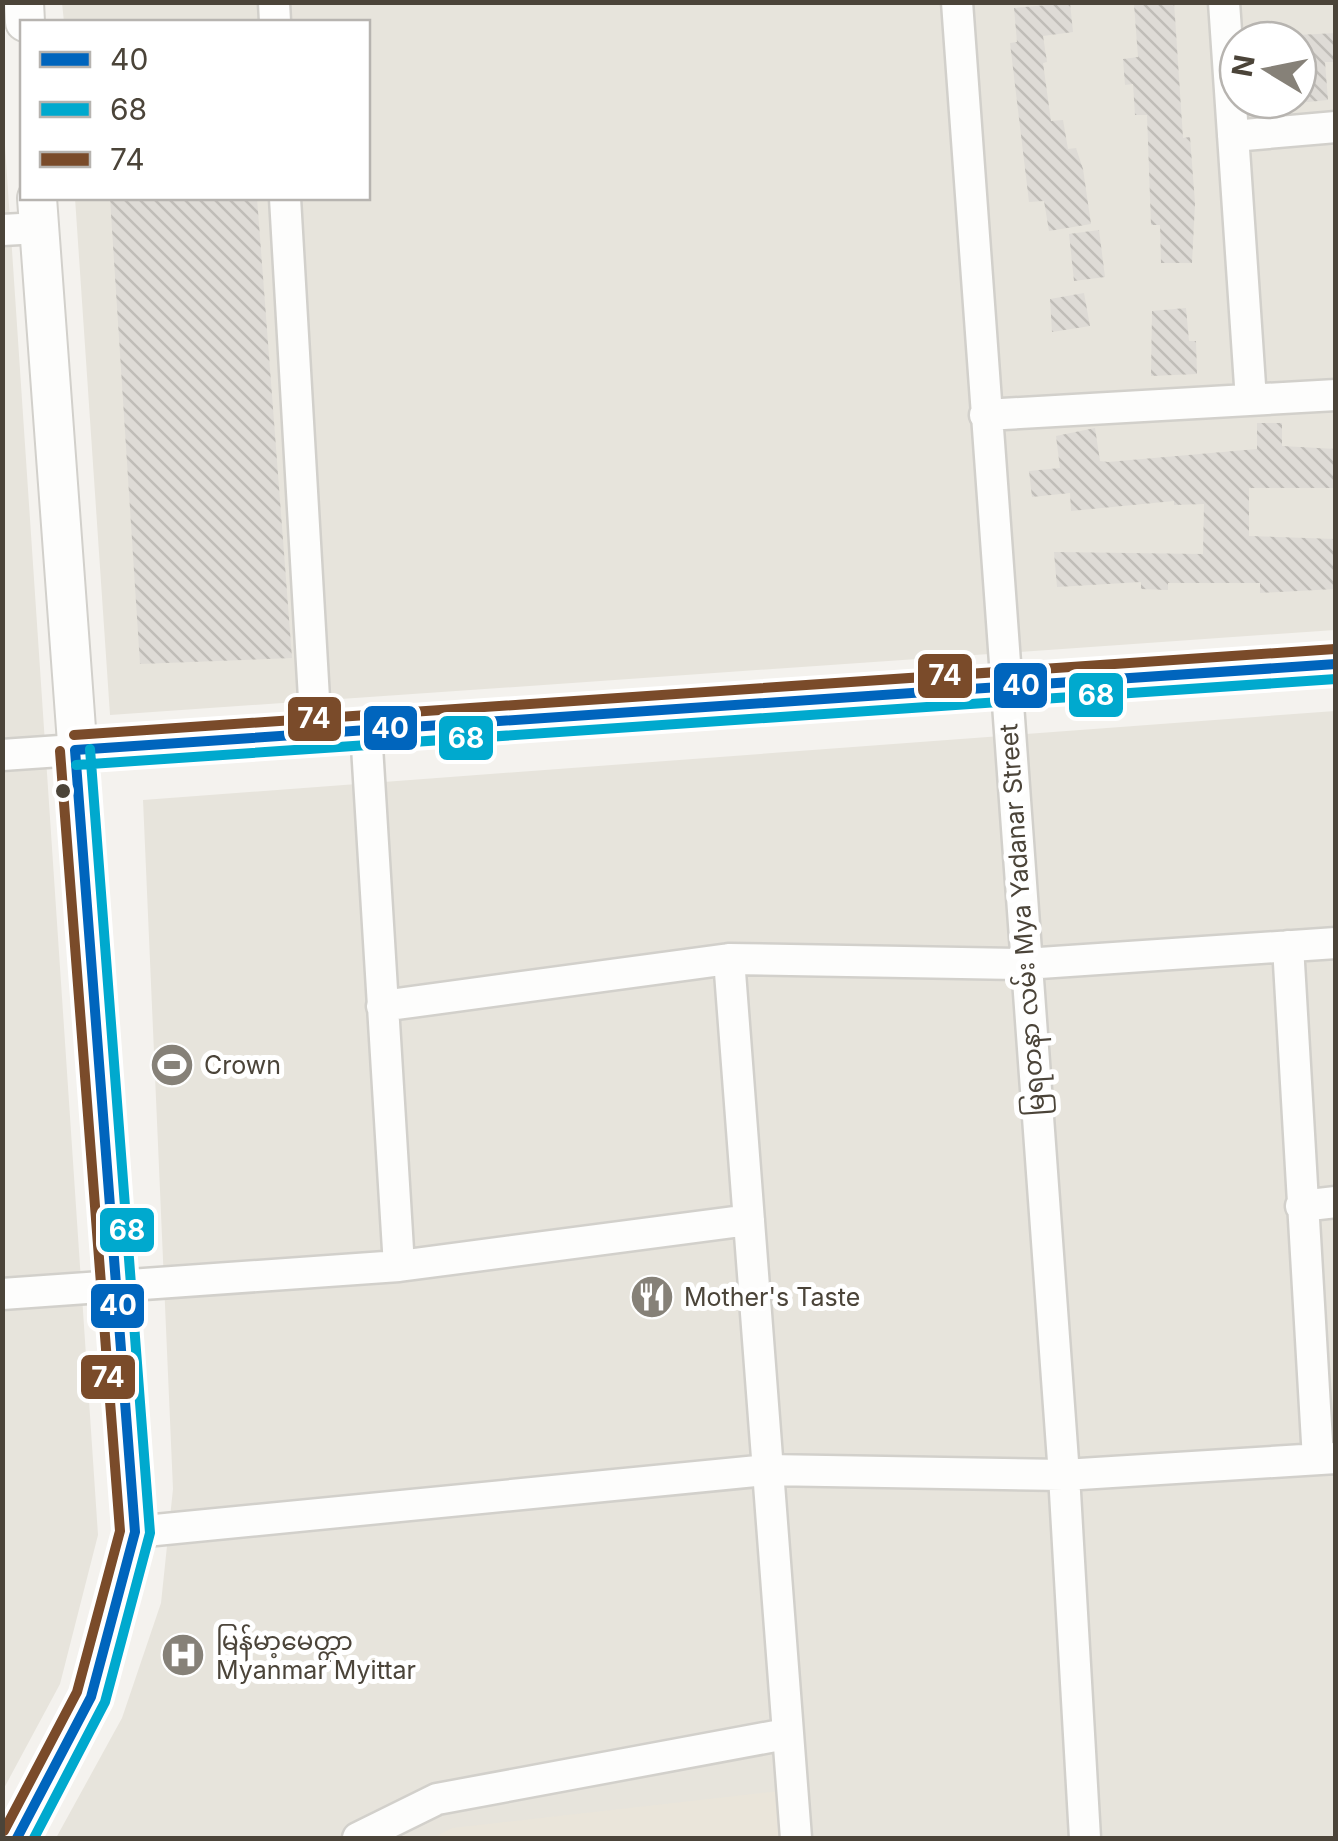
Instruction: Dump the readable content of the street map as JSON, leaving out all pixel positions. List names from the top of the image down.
{
  "streets": {
    "street": ["မြရတနာ လမ်း Mya Yadanar Street"]
  },
  "places": {
    "sports": ["Crown"],
    "restaurant": ["Mother's Taste"],
    "hospital": ["မြန်မာ့မေတ္တာ Myanmar Myittar"]
  },
  "lines": ["transit line 74", "transit line 40", "transit line 68"],
  "legend": ["40", "68", "74"],
  "north": "left"
}
